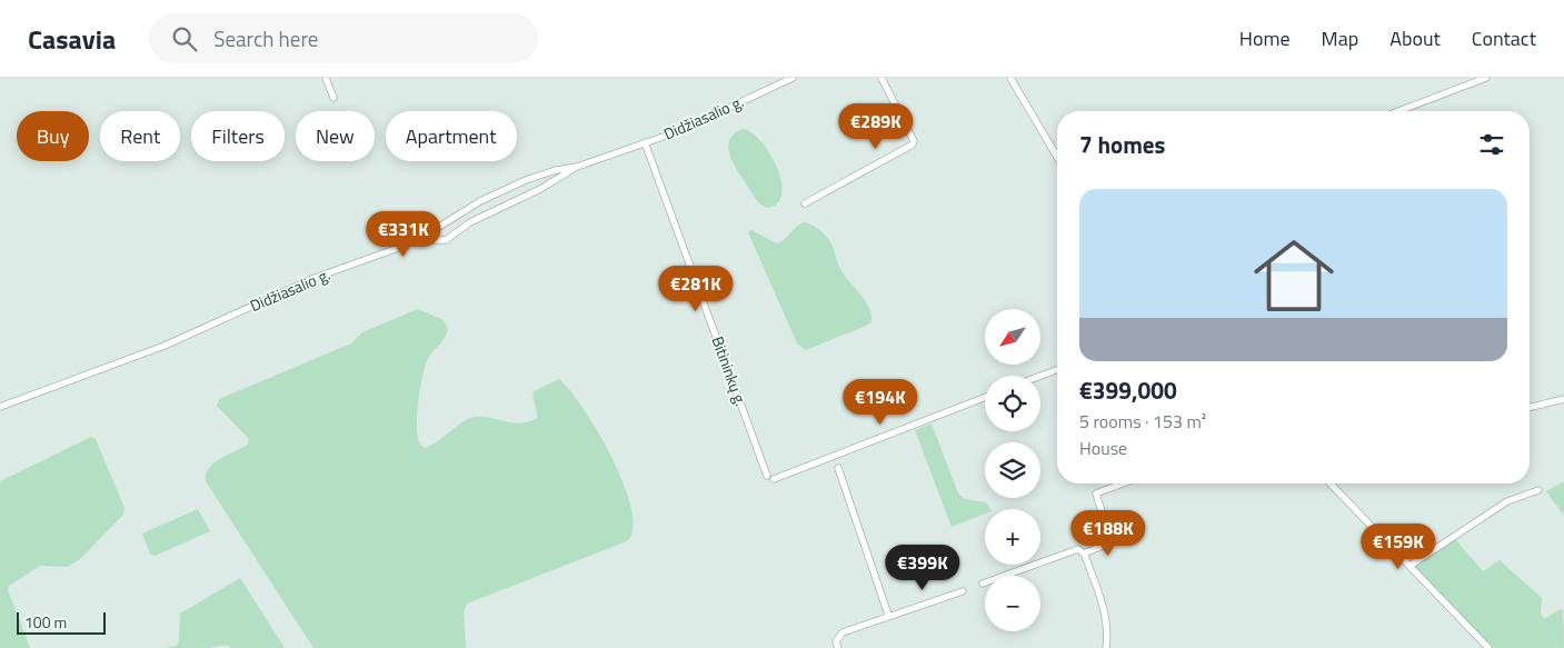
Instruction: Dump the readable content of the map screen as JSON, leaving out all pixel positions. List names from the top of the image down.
{
  "streets": {
    "street": ["Didžiasalio g.", "Bitininkų g."]
  },
  "crossings": [
    ["Didžiasalio g.", "Bitininkų g."]
  ],
  "scale_bar": "100 m",
  "north": "bottom left",
  "page": {
    "header": "Casavia",
    "search": "Search here",
    "nav": [
      "Home",
      "Map",
      "About",
      "Contact"
    ],
    "price": [
      "€289K",
      "€331K",
      "€281K",
      "€194K",
      "€188K",
      "€159K",
      "€399K"
    ],
    "chip": [
      "Buy",
      "Rent",
      "Filters",
      "New",
      "Apartment"
    ],
    "heading": "7 homes",
    "list": [
      {
        "name": "€399,000",
        "note": "5 rooms · 153 m² · House"
      }
    ],
    "map_buttons": ["+", "−"],
    "scale": "100 m"
  }
}
